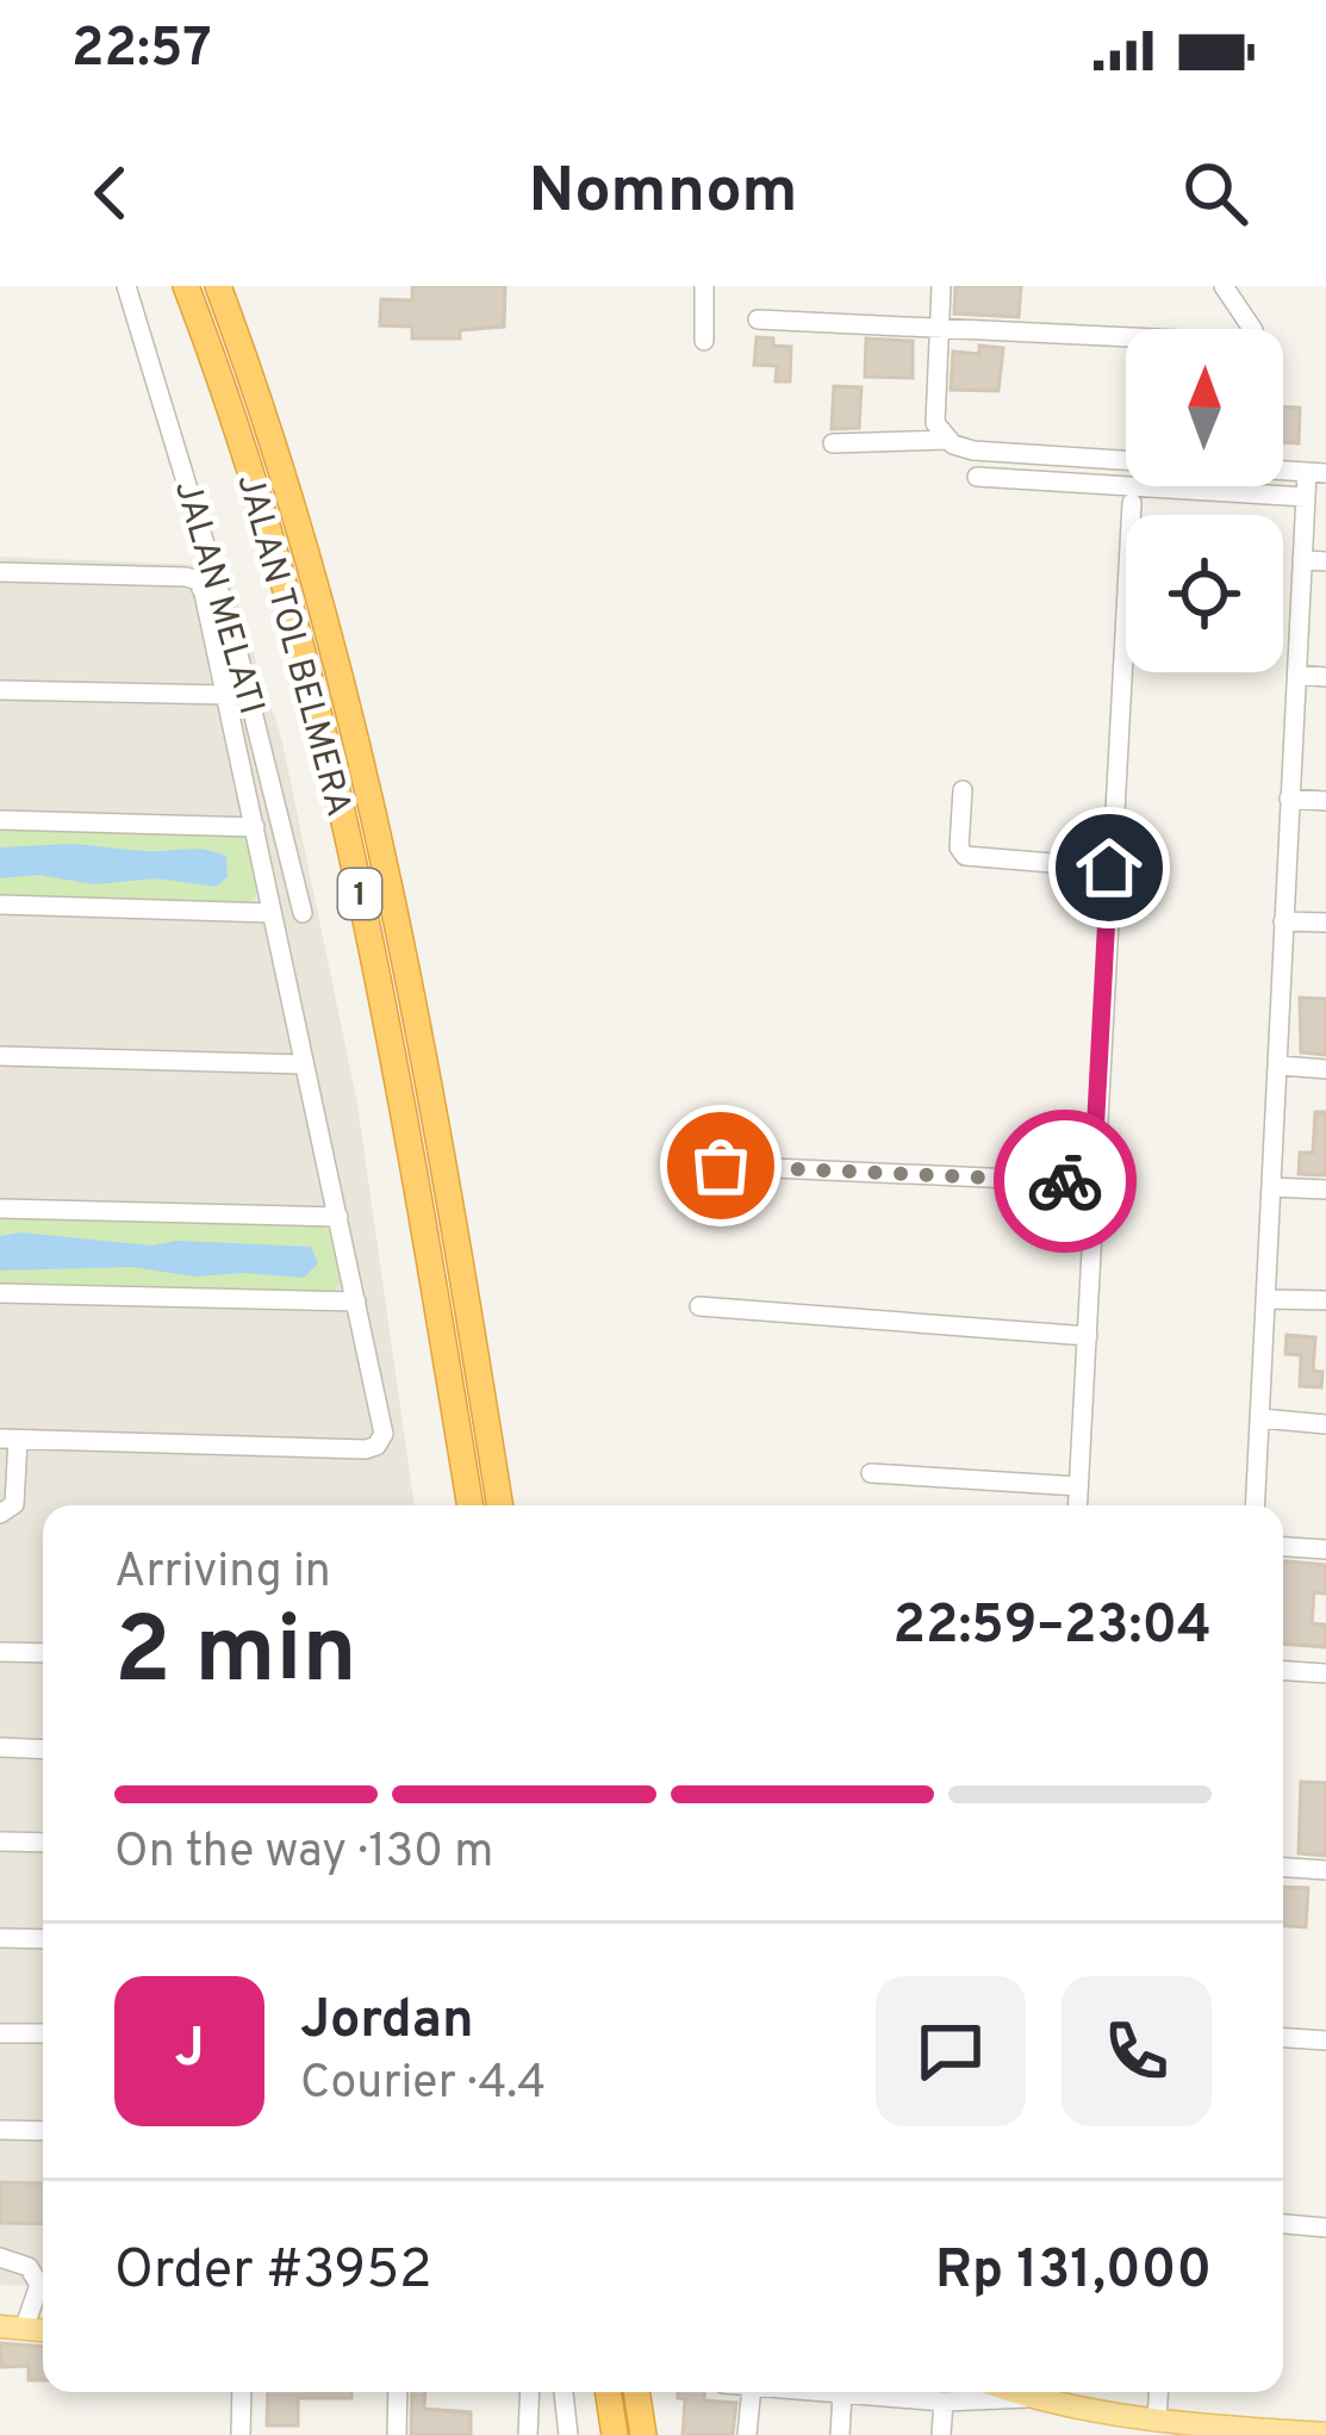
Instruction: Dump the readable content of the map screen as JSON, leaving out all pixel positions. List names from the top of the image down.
{
  "streets": {
    "highway": ["JALAN TOL BELMERA", "1"],
    "street": ["JALAN MELATI"]
  },
  "north": "top",
  "page": {
    "status": "22:57",
    "header": "Nomnom",
    "heading": ["2 min", "Arriving in", "22:59–23:04"],
    "panel": [
      "Jordan",
      "Courier · 4.4",
      "Order #3952",
      "Rp 131,000"
    ],
    "bar": "On the way · 130 m",
    "round": "J"
  }
}
